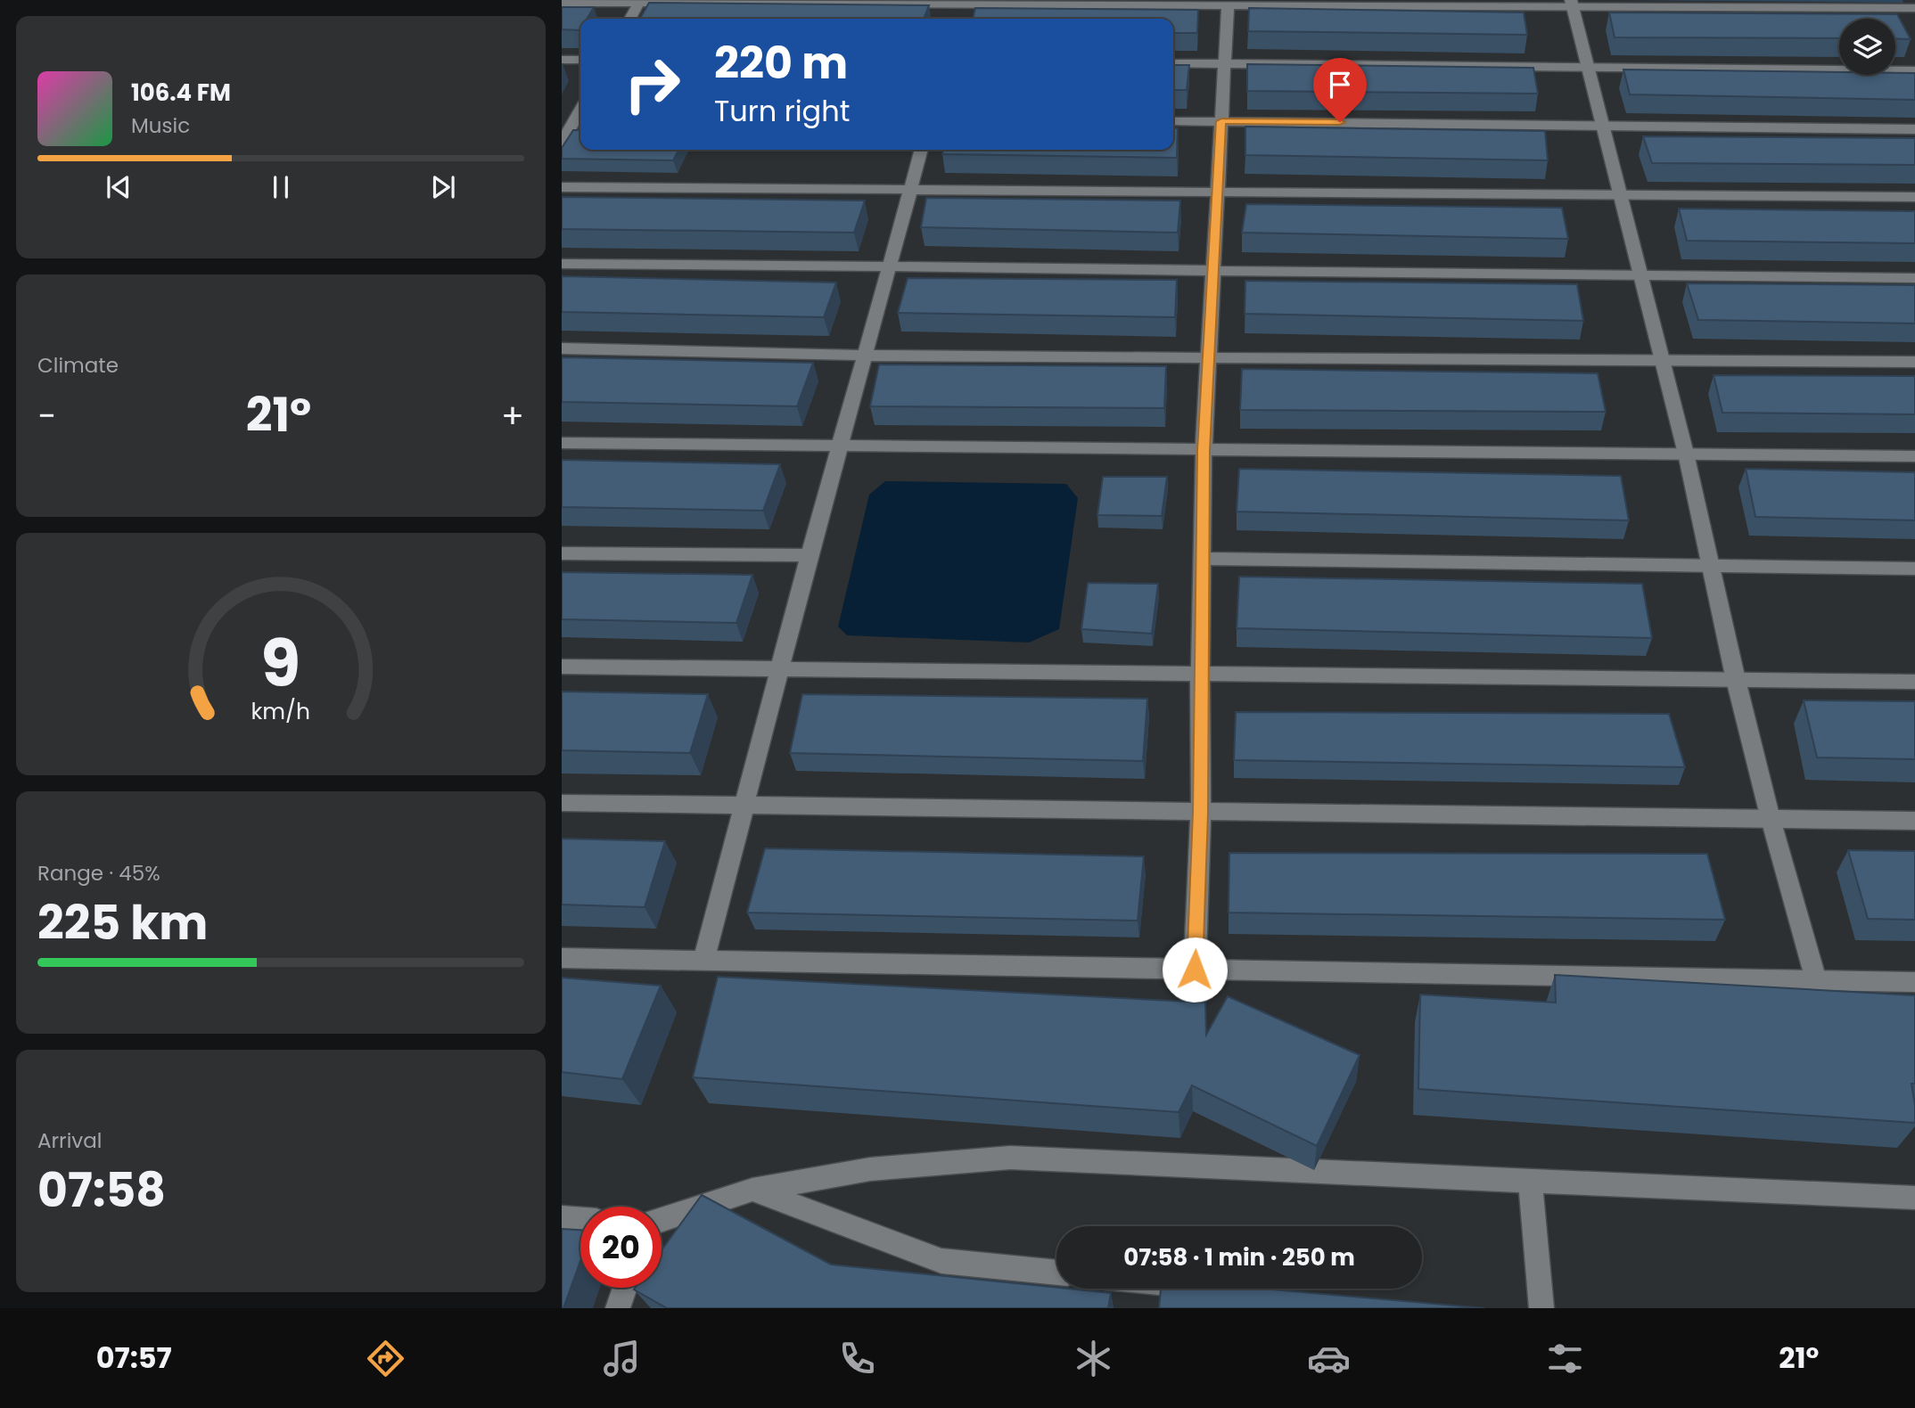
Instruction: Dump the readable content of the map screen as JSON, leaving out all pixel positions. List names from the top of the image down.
{
  "page": {
    "turn": ["220 m", "Turn right"],
    "song": ["106.4 FM", "Music"],
    "tile": [
      "Climate",
      ["Range · 45%", "225 km"],
      ["Arrival", "07:58"]
    ],
    "heat": ["−", "21°", "+"],
    "limit": "20",
    "trip": "07:58 · 1 min · 250 m",
    "tabs": ["07:57", "21°"],
    "gauge": ["9", "km/h"]
  }
}
